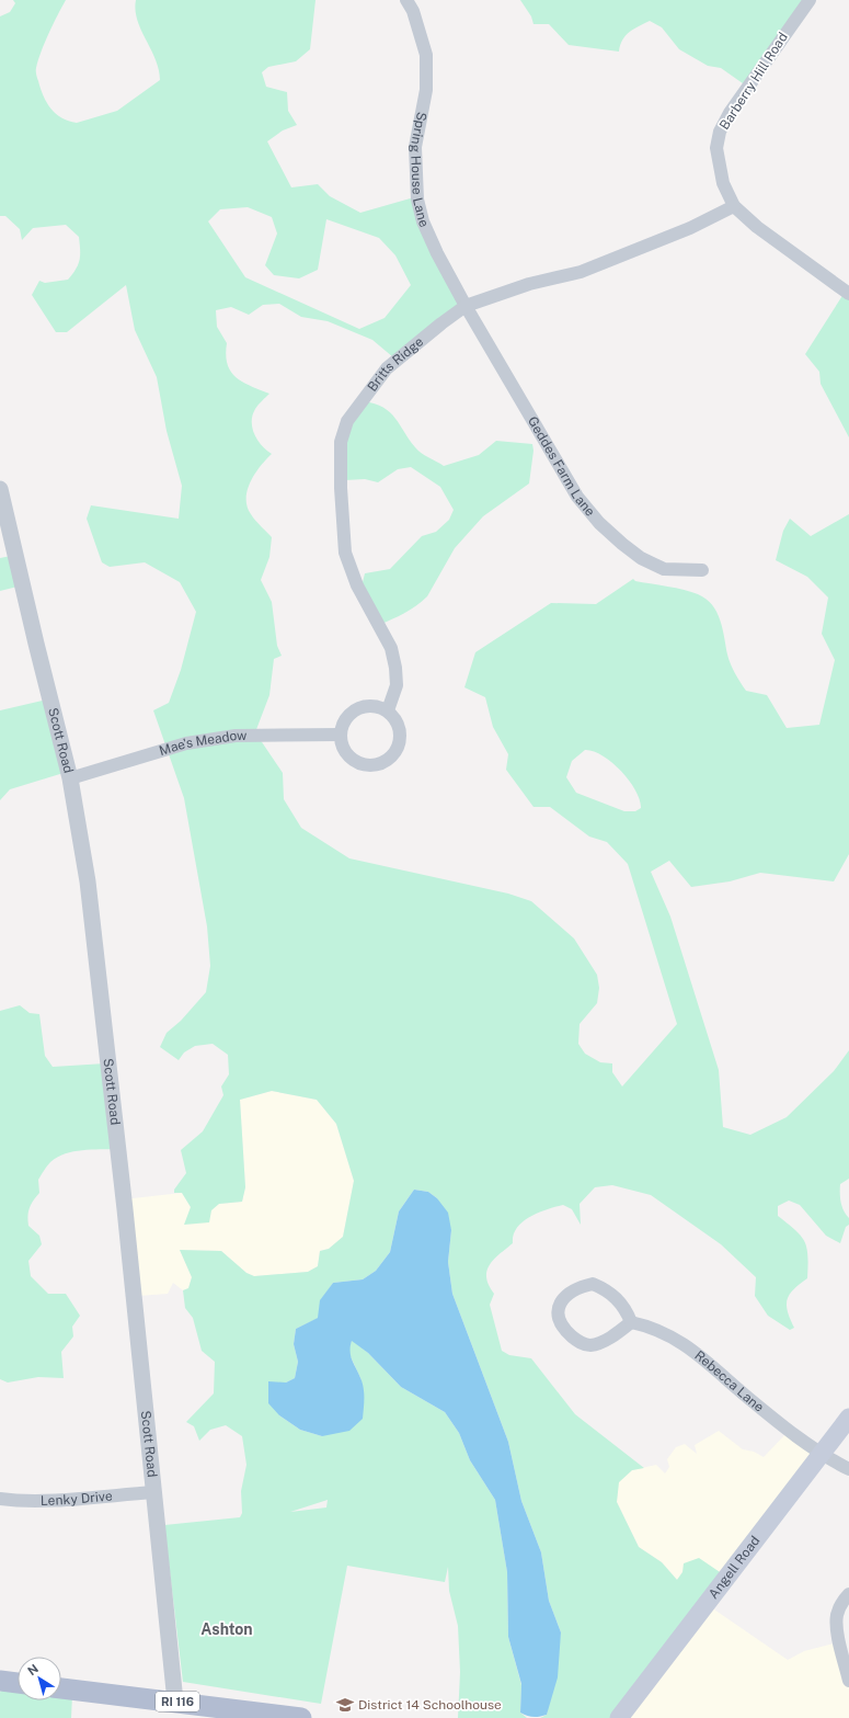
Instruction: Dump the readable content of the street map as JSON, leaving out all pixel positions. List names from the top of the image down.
{
  "streets": {
    "main road": ["Angell Road", "RI 116"],
    "street": [
      "Barberry Hill Road",
      "Spring House Lane",
      "Britts Ridge",
      "Geddes Farm Lane",
      "Scott Road",
      "Mae's Meadow",
      "Rebecca Lane",
      "Lenky Drive"
    ]
  },
  "crossings": [
    ["Barberry Hill Road", "Britts Ridge"],
    ["Spring House Lane", "Britts Ridge"],
    ["Spring House Lane", "Geddes Farm Lane"],
    ["Britts Ridge", "Geddes Farm Lane"],
    ["Britts Ridge", "Mae's Meadow"],
    ["Scott Road", "Mae's Meadow"],
    ["Scott Road", "Lenky Drive"],
    ["Scott Road", "RI 116"],
    ["Rebecca Lane", "Angell Road"]
  ],
  "districts": ["Ashton"],
  "places": {
    "school or university": ["District 14 Schoolhouse"]
  },
  "north": "top left"
}
